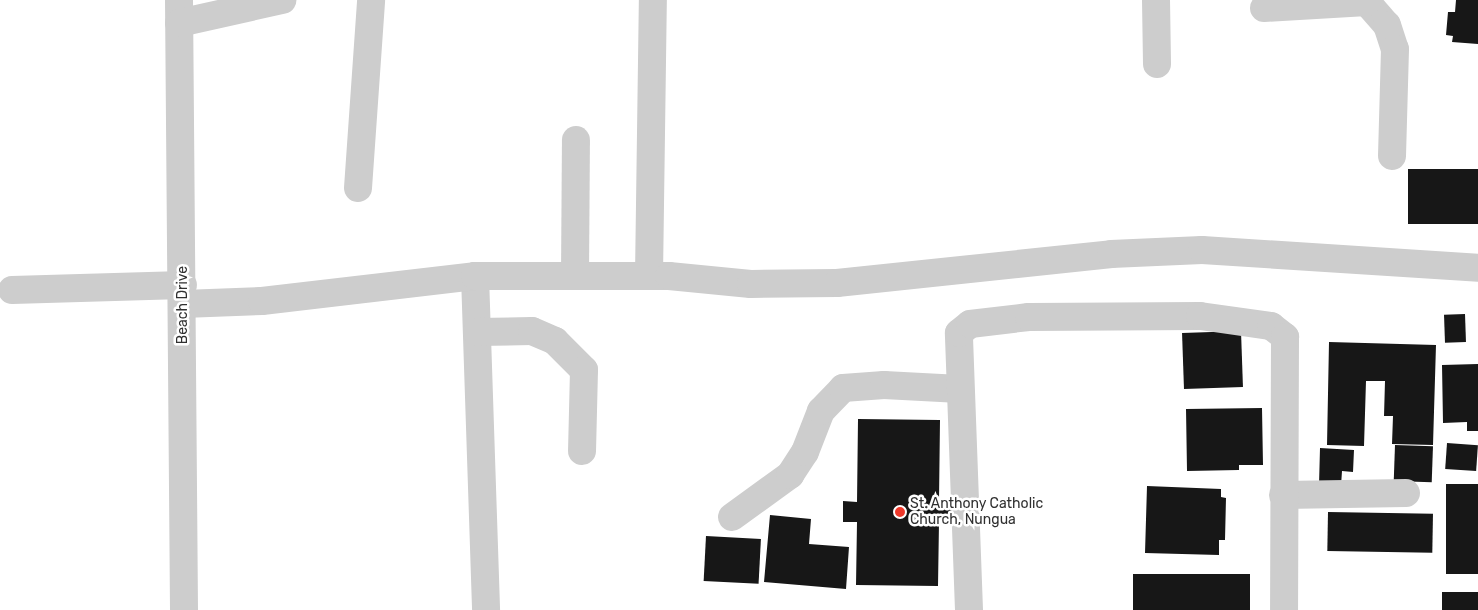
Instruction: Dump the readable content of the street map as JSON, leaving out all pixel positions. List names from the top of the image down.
{
  "streets": {
    "street": ["Beach Drive"]
  },
  "places": ["St. Anthony Catholic Church, Nungua"]
}
